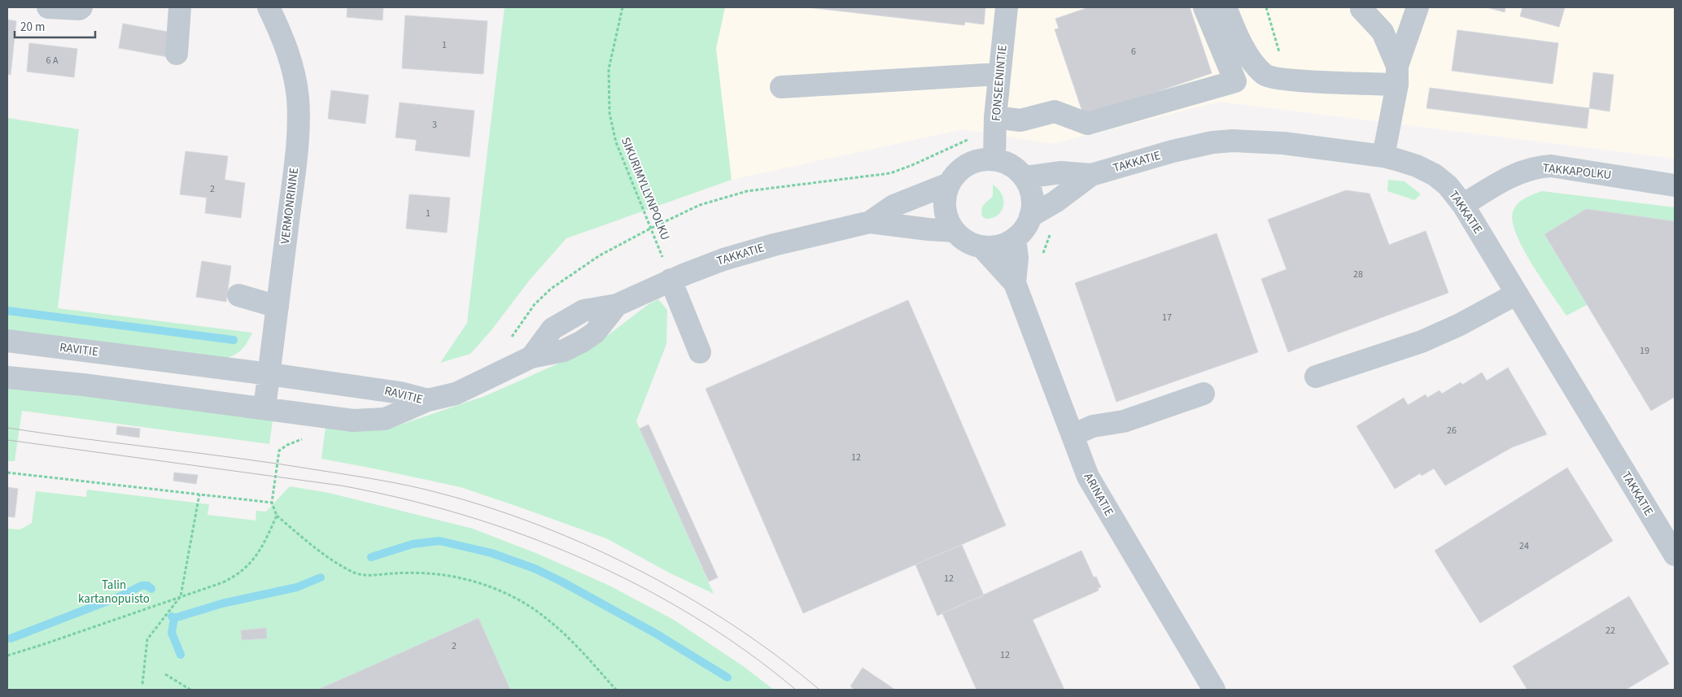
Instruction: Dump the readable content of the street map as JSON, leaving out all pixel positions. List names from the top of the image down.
{
  "streets": {
    "street": [
      "FONSEENINTIE",
      "TAKKATIE",
      "TAKKAPOLKU",
      "VERMONRINNE",
      "RAVITIE",
      "ARINATIE"
    ],
    "path": ["SIKURIMYLLYNPOLKU"]
  },
  "crossings": [
    ["FONSEENINTIE", "TAKKATIE"],
    ["FONSEENINTIE", "ARINATIE"],
    ["TAKKATIE", "TAKKAPOLKU"],
    ["TAKKATIE", "SIKURIMYLLYNPOLKU"],
    ["TAKKATIE", "RAVITIE"],
    ["TAKKATIE", "ARINATIE"],
    ["VERMONRINNE", "RAVITIE"]
  ],
  "parks": ["Talin kartanopuisto"],
  "house_numbers": [
    "1",
    "6",
    "6 A",
    "3",
    "2",
    "1",
    "28",
    "17",
    "19",
    "26",
    "12",
    "24",
    "12",
    "22",
    "2",
    "12"
  ],
  "scale_bar": "20 m"
}
